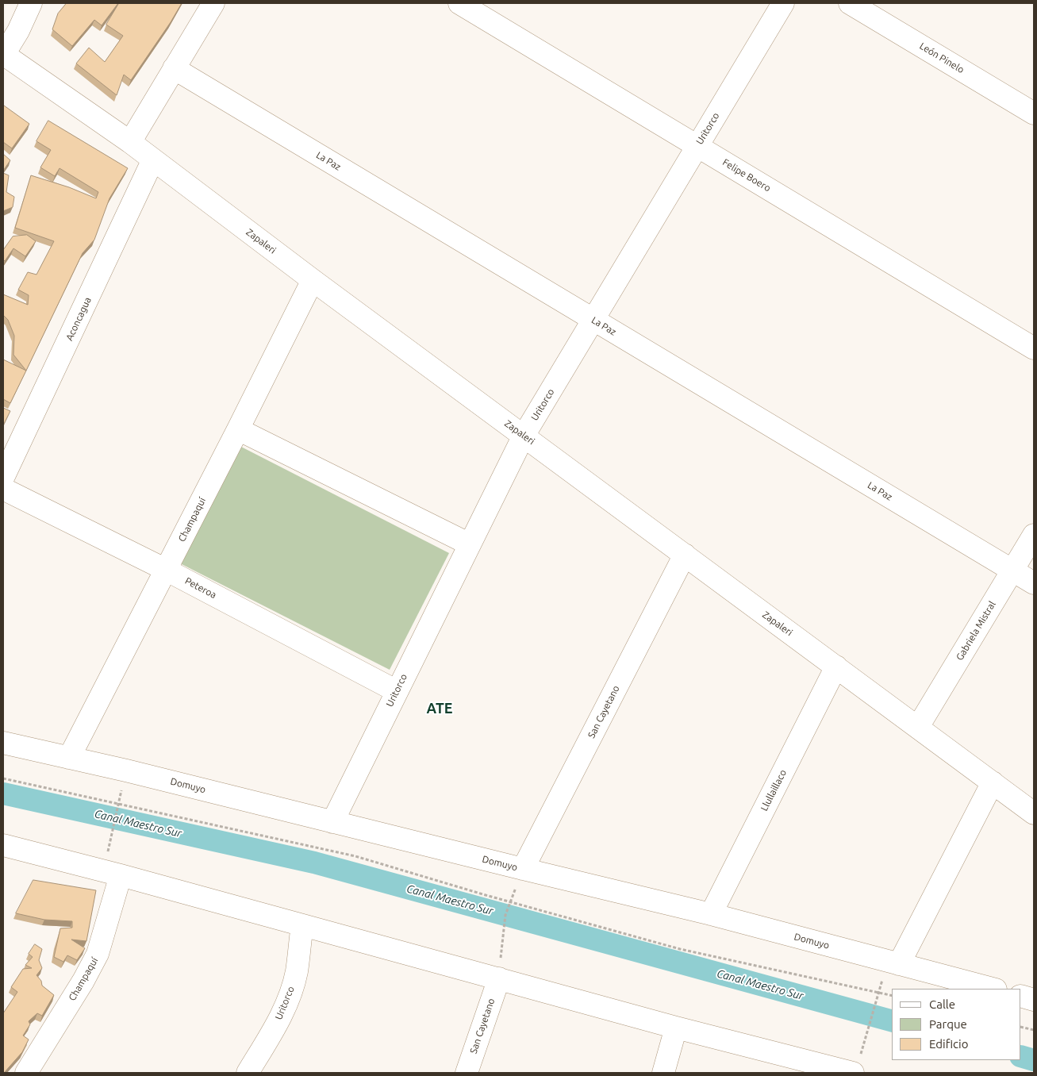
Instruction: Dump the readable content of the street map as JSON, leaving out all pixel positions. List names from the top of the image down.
{
  "streets": {
    "street": [
      "León Pinelo",
      "Uritorco",
      "La Paz",
      "Felipe Boero",
      "Zapaleri",
      "Aconcagua",
      "Champaquí",
      "Peteroa",
      "Gabriela Mistral",
      "San Cayetano",
      "Domuyo",
      "Llullaillaco"
    ]
  },
  "crossings": [
    ["Uritorco", "La Paz"],
    ["Uritorco", "Felipe Boero"],
    ["Uritorco", "Zapaleri"],
    ["Uritorco", "Peteroa"],
    ["Uritorco", "Domuyo"],
    ["La Paz", "Gabriela Mistral"],
    ["Zapaleri", "Aconcagua"],
    ["Zapaleri", "Champaquí"],
    ["Zapaleri", "Gabriela Mistral"],
    ["Zapaleri", "San Cayetano"],
    ["Zapaleri", "Llullaillaco"],
    ["Champaquí", "Peteroa"],
    ["Champaquí", "Domuyo"],
    ["San Cayetano", "Domuyo"],
    ["Domuyo", "Llullaillaco"]
  ],
  "districts": ["ATE"],
  "water": ["Canal Maestro Sur"],
  "legend": ["Calle", "Parque", "Edificio"]
}
